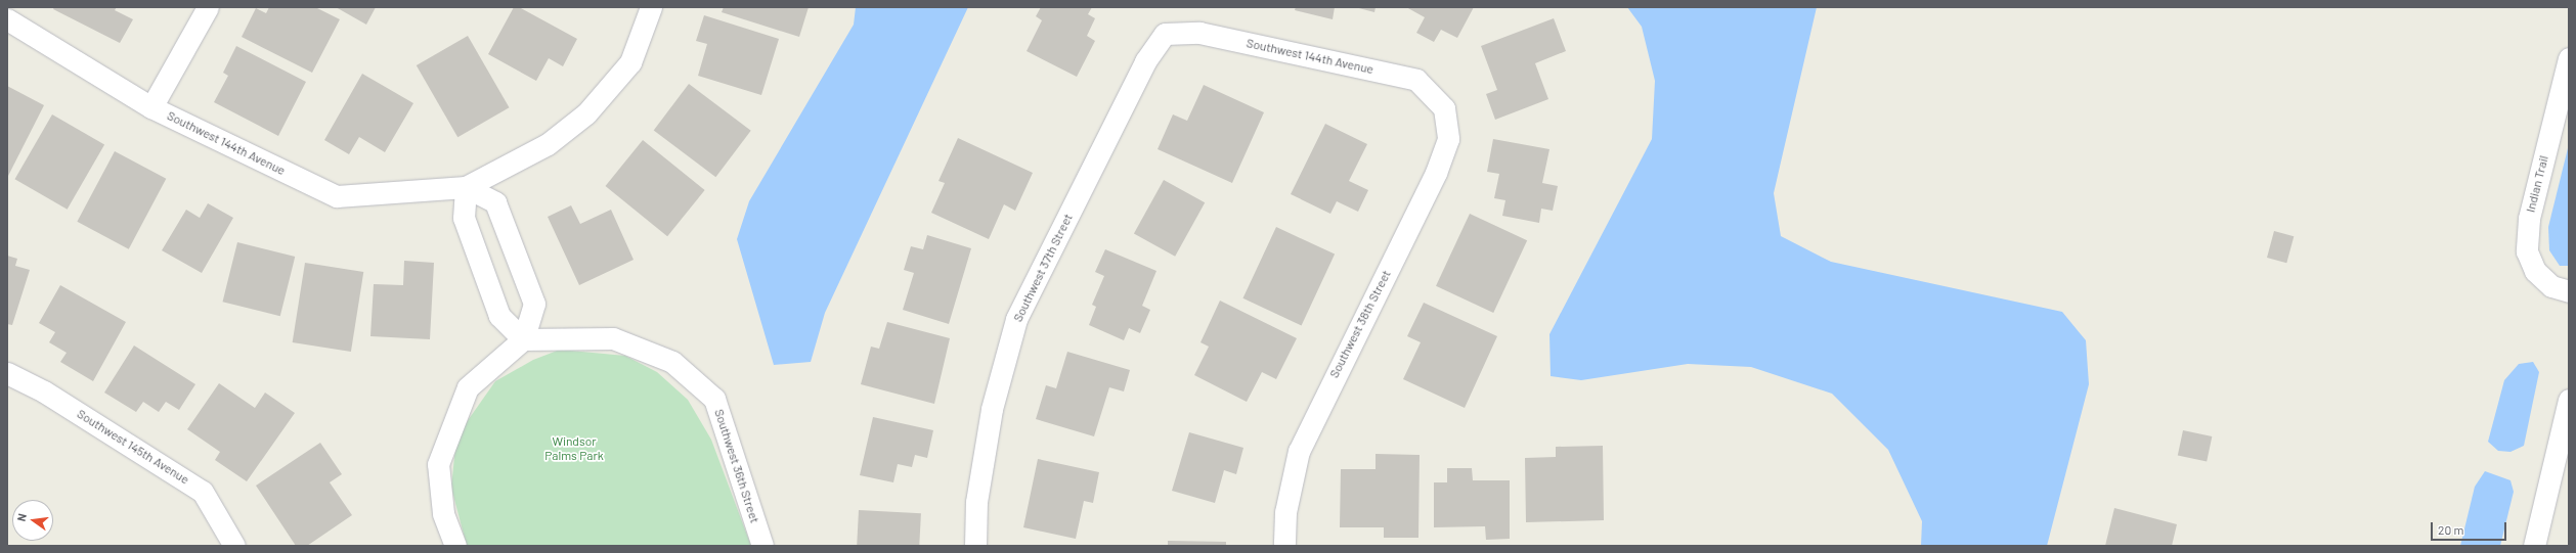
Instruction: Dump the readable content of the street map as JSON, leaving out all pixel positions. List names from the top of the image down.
{
  "streets": {
    "street": [
      "Southwest 144th Avenue",
      "Indian Trail",
      "Southwest 37th Street",
      "Southwest 38th Street",
      "Southwest 145th Avenue",
      "Southwest 36th Street"
    ]
  },
  "crossings": [
    ["Southwest 144th Avenue", "Southwest 37th Street"],
    ["Southwest 144th Avenue", "Southwest 38th Street"]
  ],
  "parks": ["Windsor Palms Park"],
  "scale_bar": "20 m",
  "north": "left"
}
